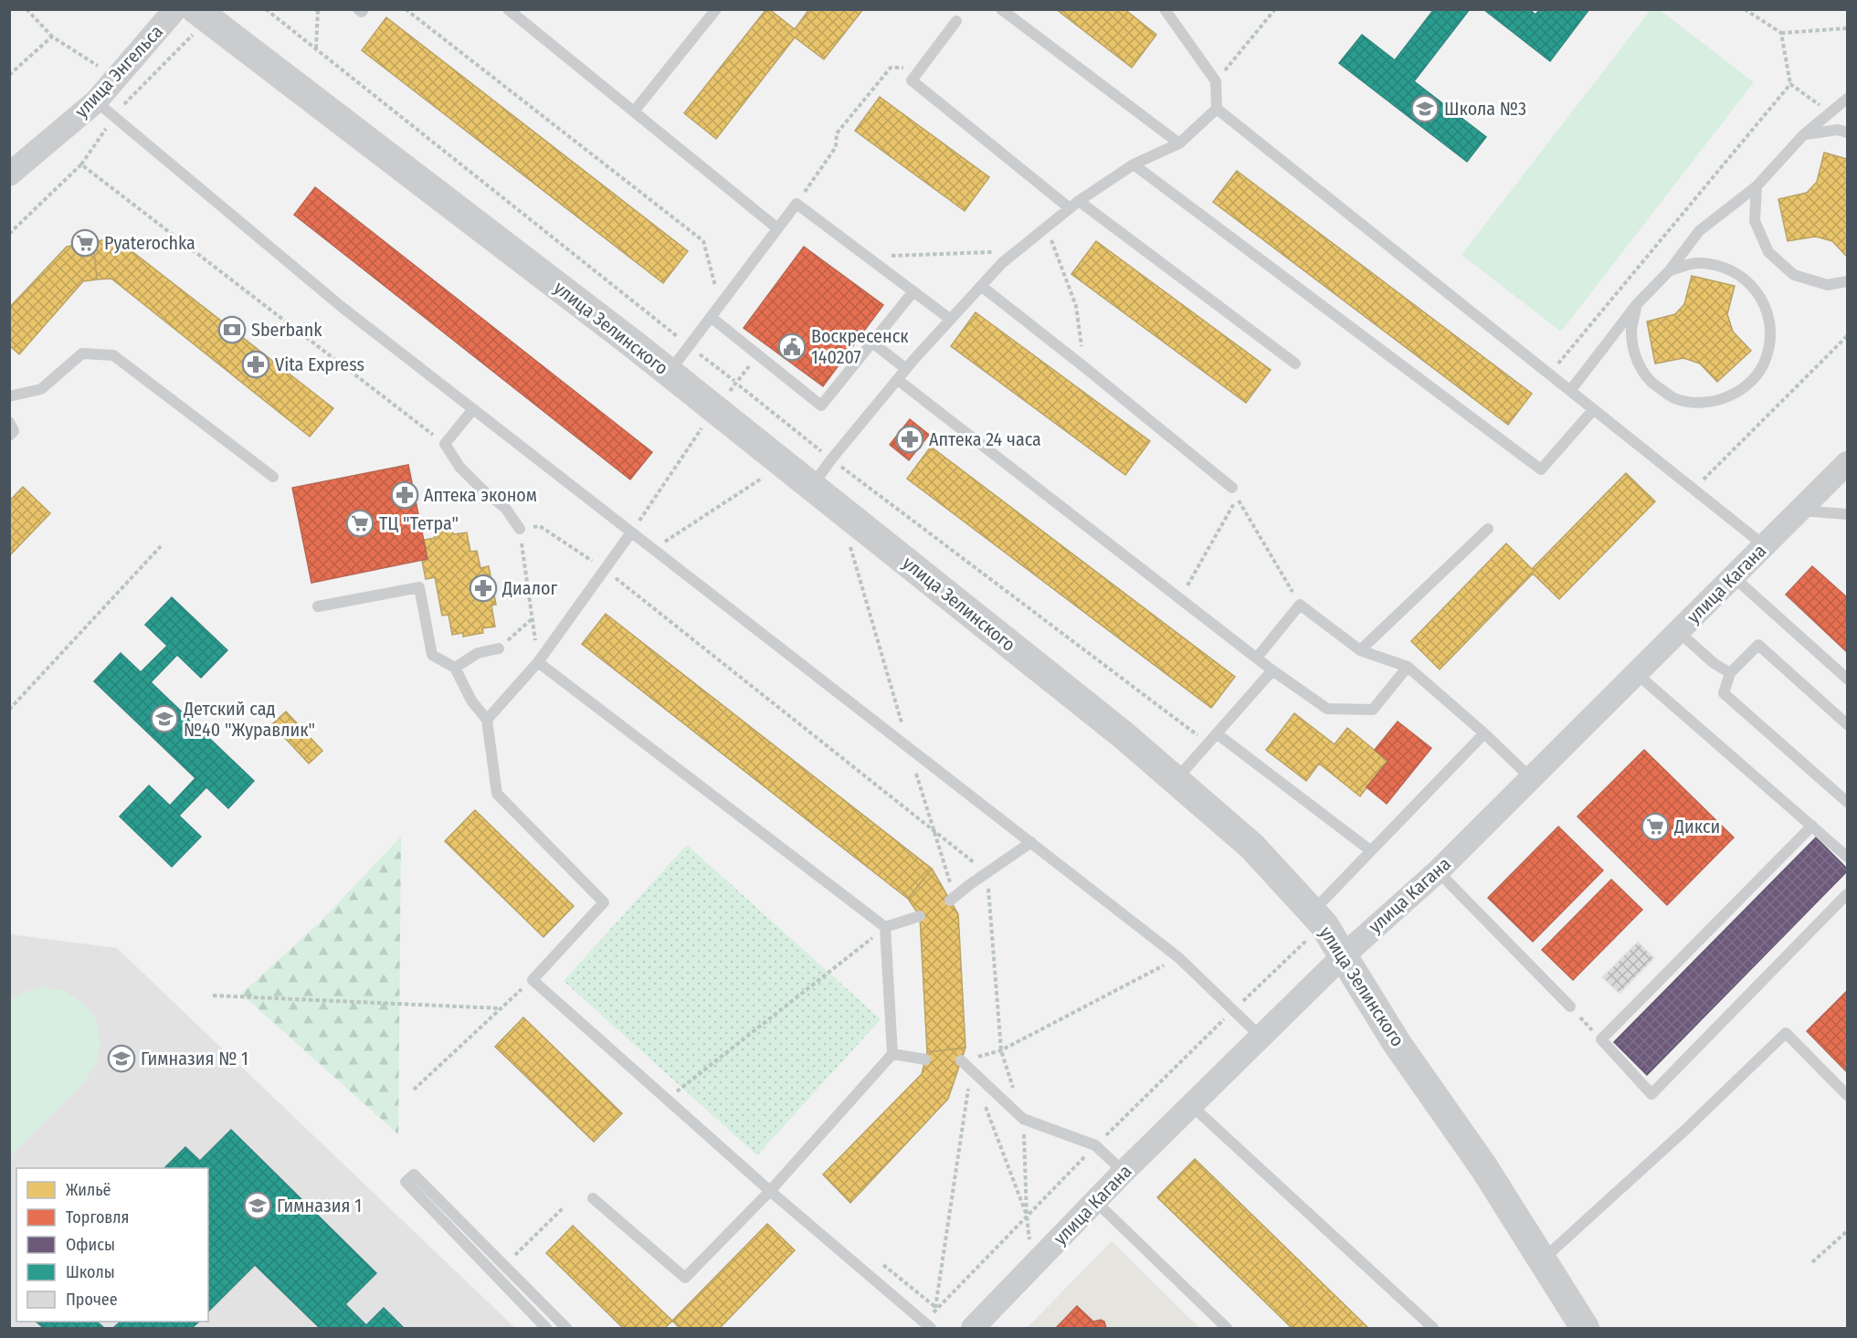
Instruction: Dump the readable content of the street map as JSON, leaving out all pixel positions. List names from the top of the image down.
{
  "streets": {
    "street": ["улица Энгельса", "улица Зелинского", "улица Кагана"]
  },
  "crossings": [
    ["улица Зелинского", "улица Кагана"]
  ],
  "places": {
    "school or university": [
      "Школа №3",
      "Детский сад №40 \"Журавлик\"",
      "Гимназия № 1",
      "Гимназия 1"
    ],
    "supermarket": ["Pyaterochka", "ТЦ \"Тетра\"", "Дикси"],
    "bank": ["Sberbank"],
    "public building": ["Воскресенск 140207"],
    "pharmacy": [
      "Vita Express",
      "Аптека 24 часа",
      "Аптека эконом",
      "Диалог"
    ]
  },
  "legend": [
    "Жильё",
    "Торговля",
    "Офисы",
    "Школы",
    "Прочее"
  ]
}
